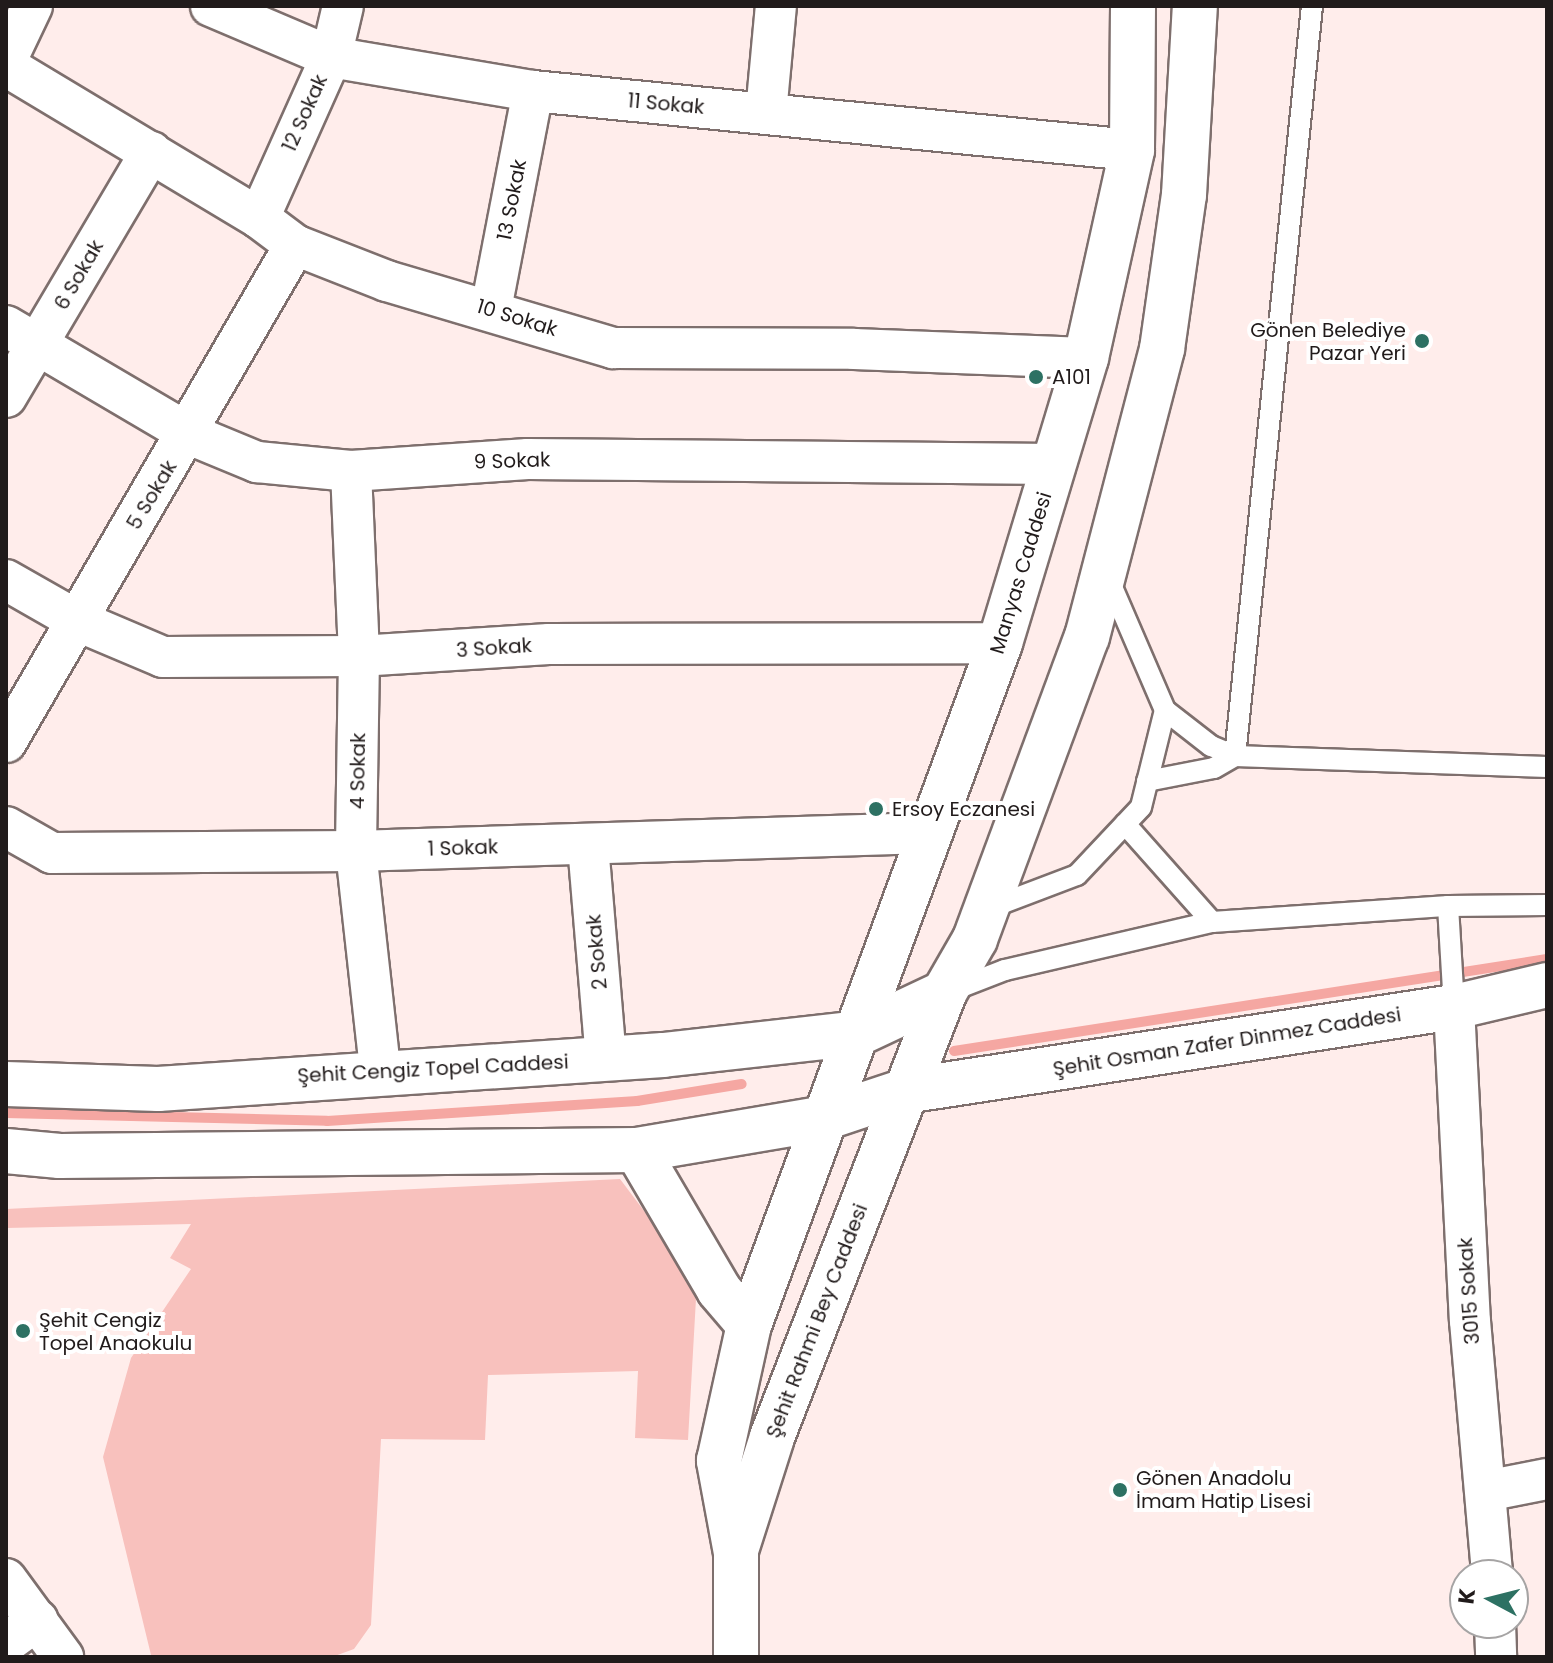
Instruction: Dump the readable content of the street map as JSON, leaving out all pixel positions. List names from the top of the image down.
{
  "streets": {
    "main road": [
      "Manyas Caddesi",
      "Şehit Osman Zafer Dinmez Caddesi",
      "Şehit Cengiz Topel Caddesi",
      "Şehit Rahmi Bey Caddesi"
    ],
    "street": [
      "11 Sokak",
      "12 Sokak",
      "13 Sokak",
      "6 Sokak",
      "10 Sokak",
      "9 Sokak",
      "5 Sokak",
      "3 Sokak",
      "4 Sokak",
      "1 Sokak",
      "2 Sokak",
      "3015 Sokak"
    ]
  },
  "crossings": [
    ["11 Sokak", "12 Sokak"],
    ["11 Sokak", "13 Sokak"],
    ["11 Sokak", "Manyas Caddesi"],
    ["12 Sokak", "10 Sokak"],
    ["13 Sokak", "10 Sokak"],
    ["6 Sokak", "10 Sokak"],
    ["6 Sokak", "9 Sokak"],
    ["10 Sokak", "5 Sokak"],
    ["10 Sokak", "Manyas Caddesi"],
    ["9 Sokak", "5 Sokak"],
    ["9 Sokak", "Manyas Caddesi"],
    ["9 Sokak", "4 Sokak"],
    ["5 Sokak", "3 Sokak"],
    ["Manyas Caddesi", "3 Sokak"],
    ["Manyas Caddesi", "1 Sokak"],
    ["Manyas Caddesi", "Şehit Osman Zafer Dinmez Caddesi"],
    ["Manyas Caddesi", "Şehit Cengiz Topel Caddesi"],
    ["Manyas Caddesi", "Şehit Rahmi Bey Caddesi"],
    ["3 Sokak", "4 Sokak"],
    ["4 Sokak", "1 Sokak"],
    ["4 Sokak", "Şehit Cengiz Topel Caddesi"],
    ["1 Sokak", "2 Sokak"],
    ["2 Sokak", "Şehit Cengiz Topel Caddesi"],
    ["Şehit Osman Zafer Dinmez Caddesi", "3015 Sokak"],
    ["Şehit Osman Zafer Dinmez Caddesi", "Şehit Rahmi Bey Caddesi"]
  ],
  "places": [
    "Gönen Belediye Pazar Yeri",
    "A101",
    "Ersoy Eczanesi",
    "Şehit Cengiz Topel Anaokulu",
    "Gönen Anadolu İmam Hatip Lisesi"
  ],
  "north": "left"
}
